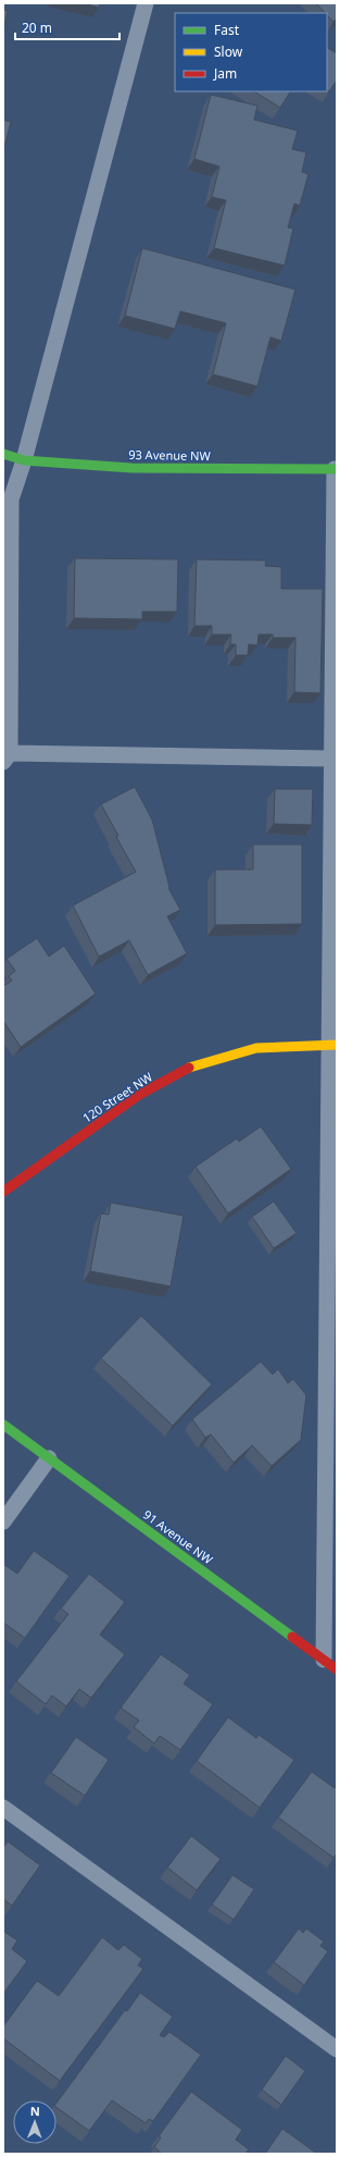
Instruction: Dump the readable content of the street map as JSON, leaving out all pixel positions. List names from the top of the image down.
{
  "streets": {
    "street": ["93 Avenue NW", "120 Street NW", "91 Avenue NW"]
  },
  "legend": ["Fast", "Slow", "Jam"],
  "scale_bar": "20 m",
  "north": "top"
}
